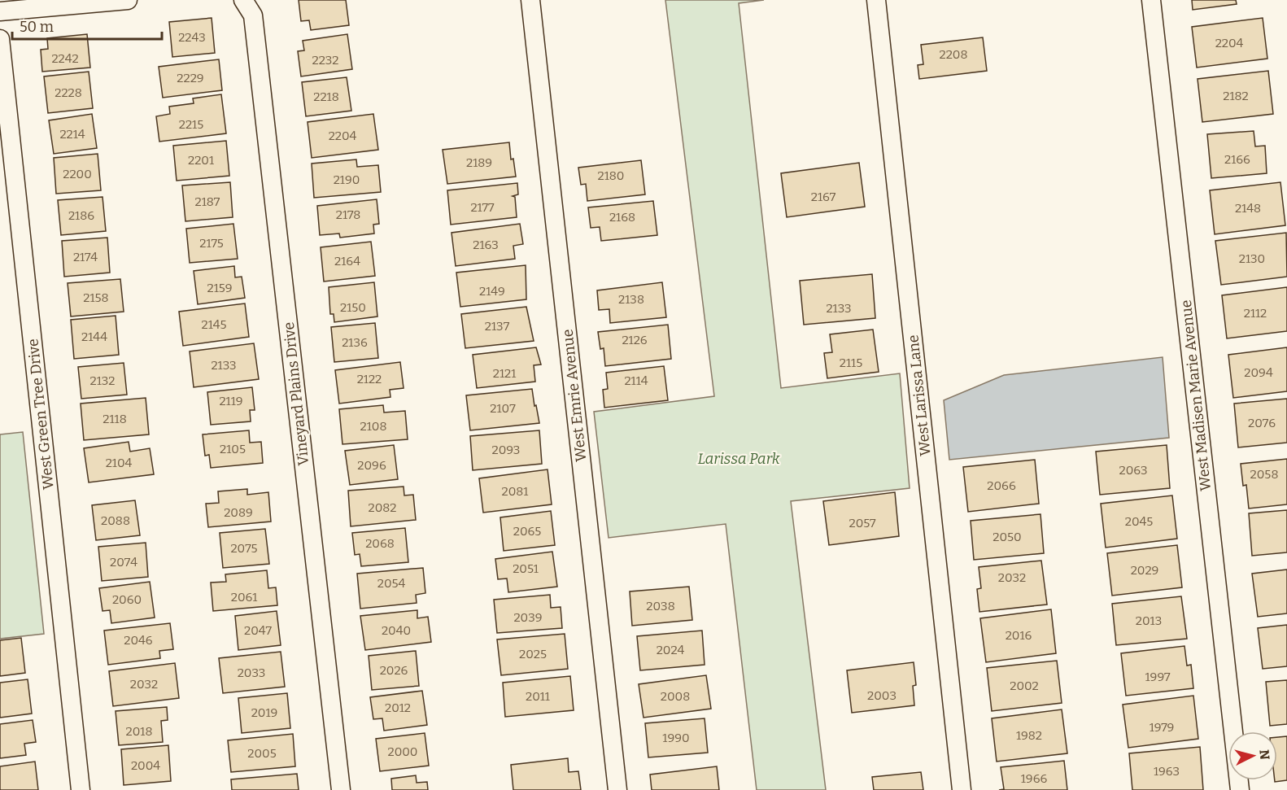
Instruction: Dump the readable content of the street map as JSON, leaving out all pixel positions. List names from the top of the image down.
{
  "streets": {
    "street": [
      "Vineyard Plains Drive",
      "West Emrie Avenue",
      "West Larissa Lane",
      "West Madisen Marie Avenue",
      "West Green Tree Drive"
    ]
  },
  "parks": ["Larissa Park"],
  "house_numbers": [
    "2243",
    "2204",
    "2208",
    "2242",
    "2232",
    "2229",
    "2228",
    "2182",
    "2218",
    "2215",
    "2214",
    "2204",
    "2166",
    "2201",
    "2189",
    "2200",
    "2180",
    "2190",
    "2167",
    "2187",
    "2177",
    "2148",
    "2178",
    "2186",
    "2168",
    "2175",
    "2163",
    "2174",
    "2130",
    "2164",
    "2159",
    "2149",
    "2158",
    "2138",
    "2150",
    "2133",
    "2112",
    "2145",
    "2137",
    "2144",
    "2126",
    "2136",
    "2115",
    "2133",
    "2094",
    "2121",
    "2122",
    "2132",
    "2114",
    "2119",
    "2107",
    "2118",
    "2076",
    "2108",
    "2105",
    "2093",
    "2104",
    "2096",
    "2063",
    "2058",
    "2066",
    "2081",
    "2082",
    "2089",
    "2088",
    "2045",
    "2057",
    "2065",
    "2050",
    "2068",
    "2075",
    "2074",
    "2051",
    "2029",
    "2032",
    "2054",
    "2061",
    "2060",
    "2038",
    "2039",
    "2013",
    "2047",
    "2040",
    "2016",
    "2046",
    "2024",
    "2025",
    "2026",
    "2033",
    "1997",
    "2032",
    "2002",
    "2003",
    "2011",
    "2008",
    "2012",
    "2019",
    "1979",
    "2018",
    "1982",
    "1990",
    "2000",
    "2005",
    "2004",
    "1963",
    "1966"
  ],
  "scale_bar": "50 m",
  "north": "right"
}
